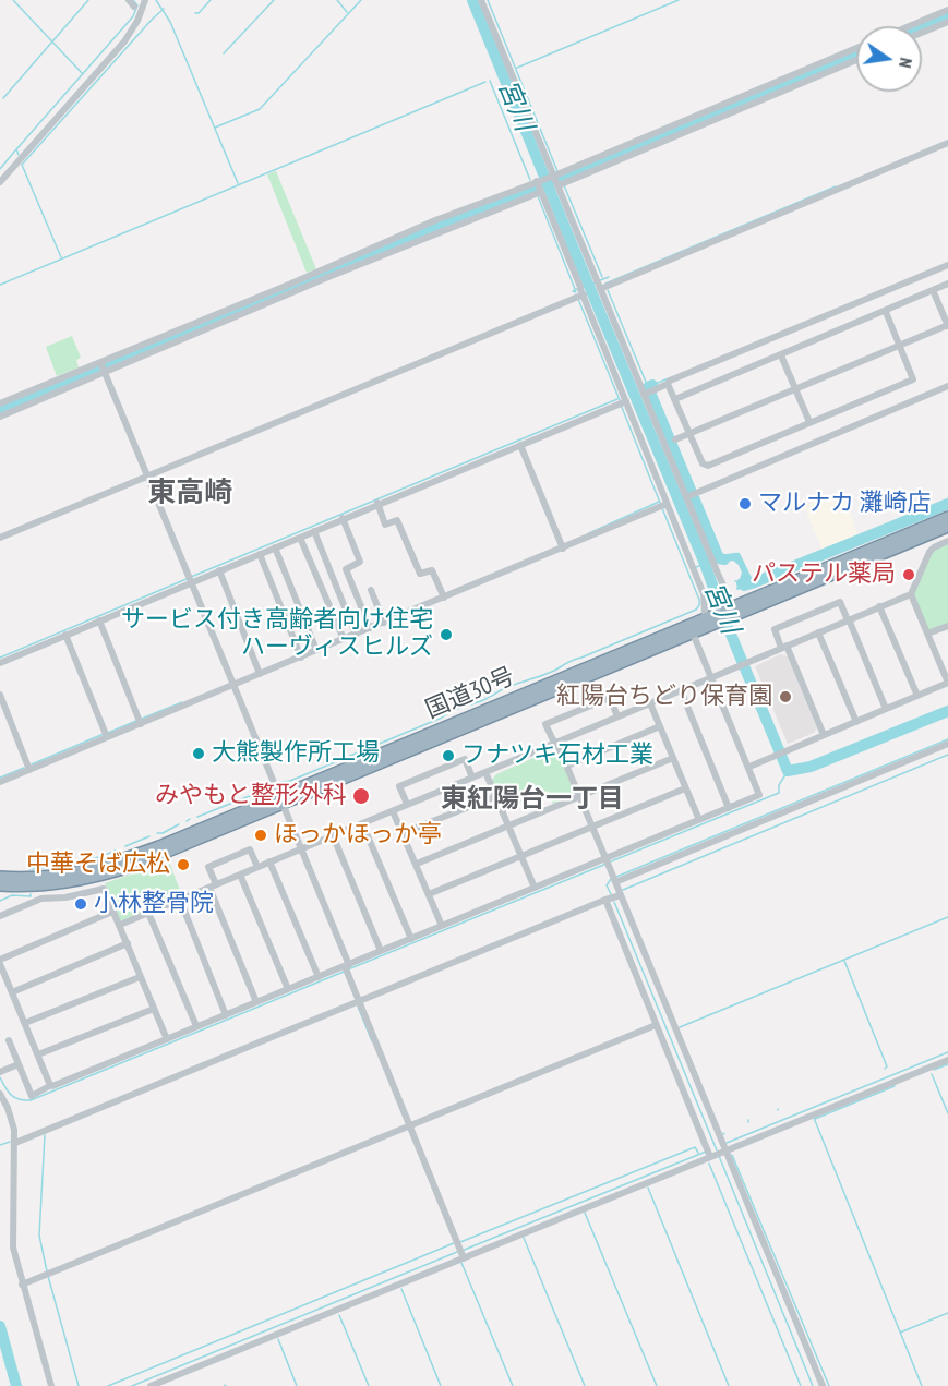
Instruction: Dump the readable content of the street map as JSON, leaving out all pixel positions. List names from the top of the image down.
{
  "streets": {
    "highway": ["国道30号"]
  },
  "districts": ["東高崎", "東紅陽台一丁目"],
  "water": ["宮川"],
  "places": [
    "マルナカ 灘崎店",
    "パステル薬局",
    "サービス付き高齢者向け住宅 ハーヴィスヒルズ",
    "紅陽台ちどり保育園",
    "大熊製作所工場",
    "フナツキ石材工業",
    "みやもと整形外科",
    "ほっかほっか亭",
    "中華そば広松",
    "小林整骨院"
  ],
  "north": "right"
}
